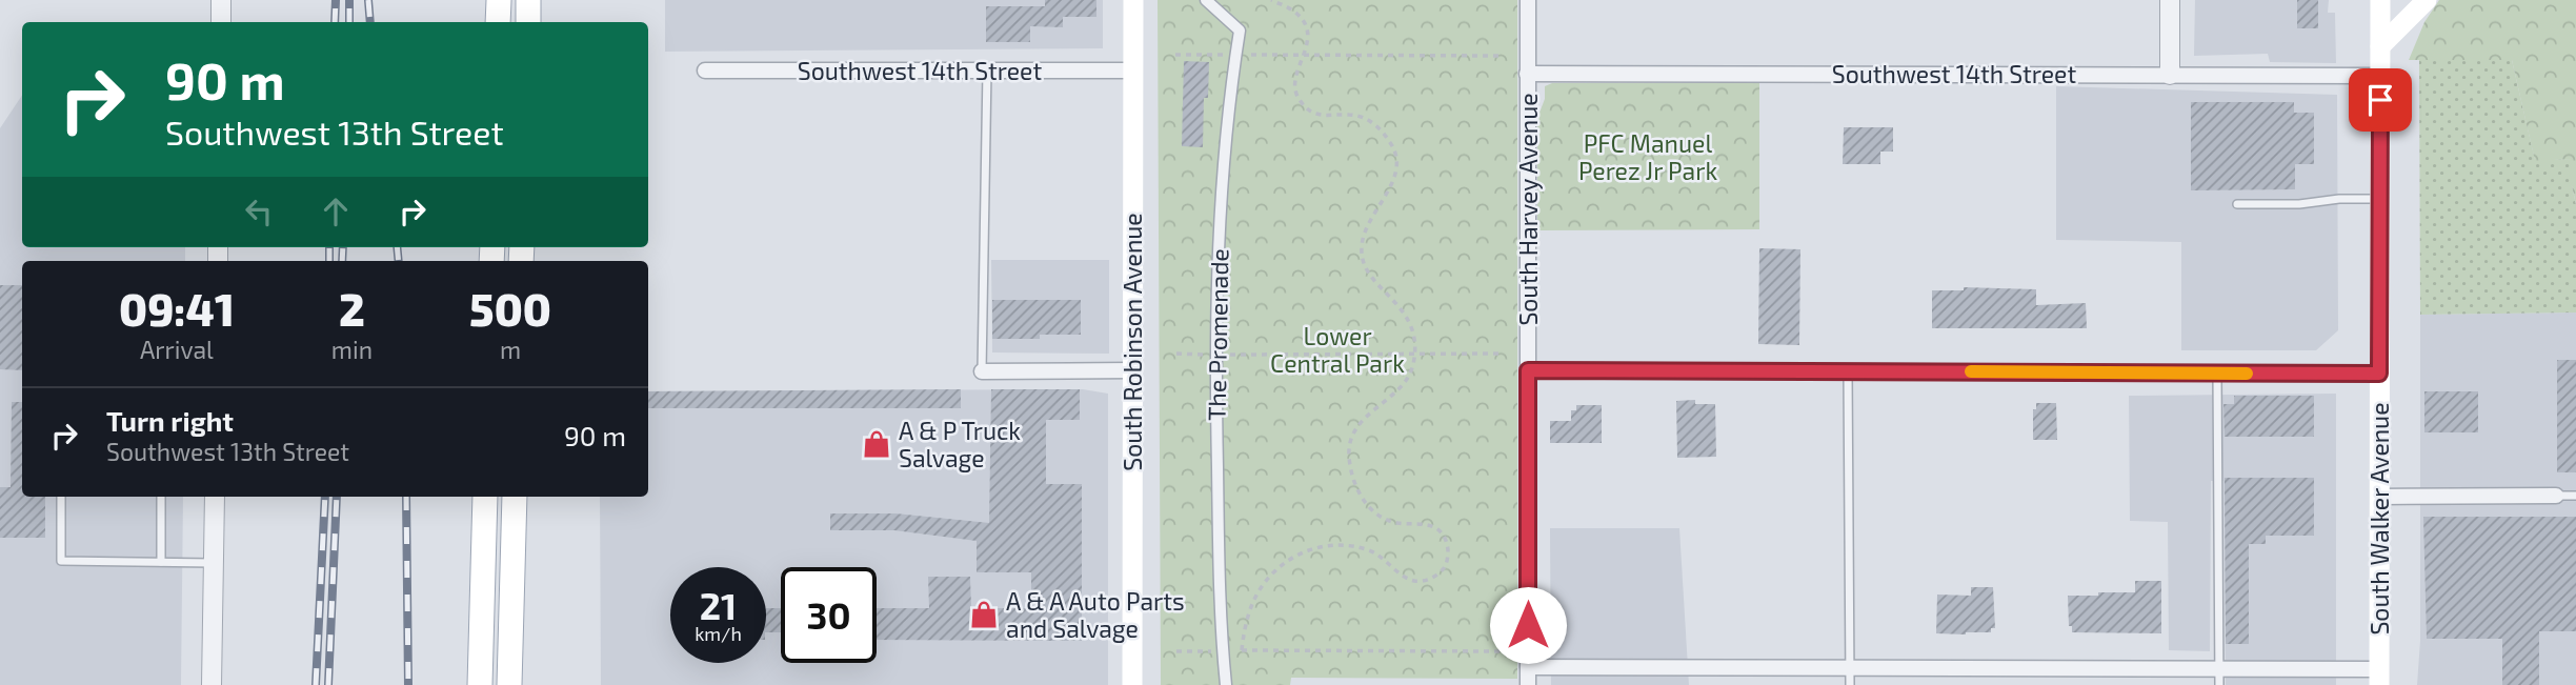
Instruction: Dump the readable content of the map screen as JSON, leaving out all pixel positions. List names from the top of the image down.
{
  "streets": {
    "main road": ["South Robinson Avenue", "South Walker Avenue"],
    "street": ["Southwest 14th Street", "South Harvey Avenue", "The Promenade"]
  },
  "crossings": [
    ["Southwest 14th Street", "South Harvey Avenue"],
    ["Southwest 14th Street", "South Robinson Avenue"],
    ["Southwest 14th Street", "South Walker Avenue"]
  ],
  "parks": ["PFC Manuel Perez Jr Park", "Lower Central Park"],
  "places": {
    "shop": ["A & P Truck Salvage", "A & A Auto Parts and Salvage"]
  },
  "page": {
    "turn": ["90 m", "Southwest 13th Street"],
    "eta": [
      "09:41",
      "Arrival",
      "2",
      "min",
      "500",
      "m"
    ],
    "list": [
      {
        "name": "Turn right",
        "note": "Southwest 13th Street",
        "value": "90 m"
      }
    ],
    "speed": "21 km/h",
    "limit": "30"
  }
}
